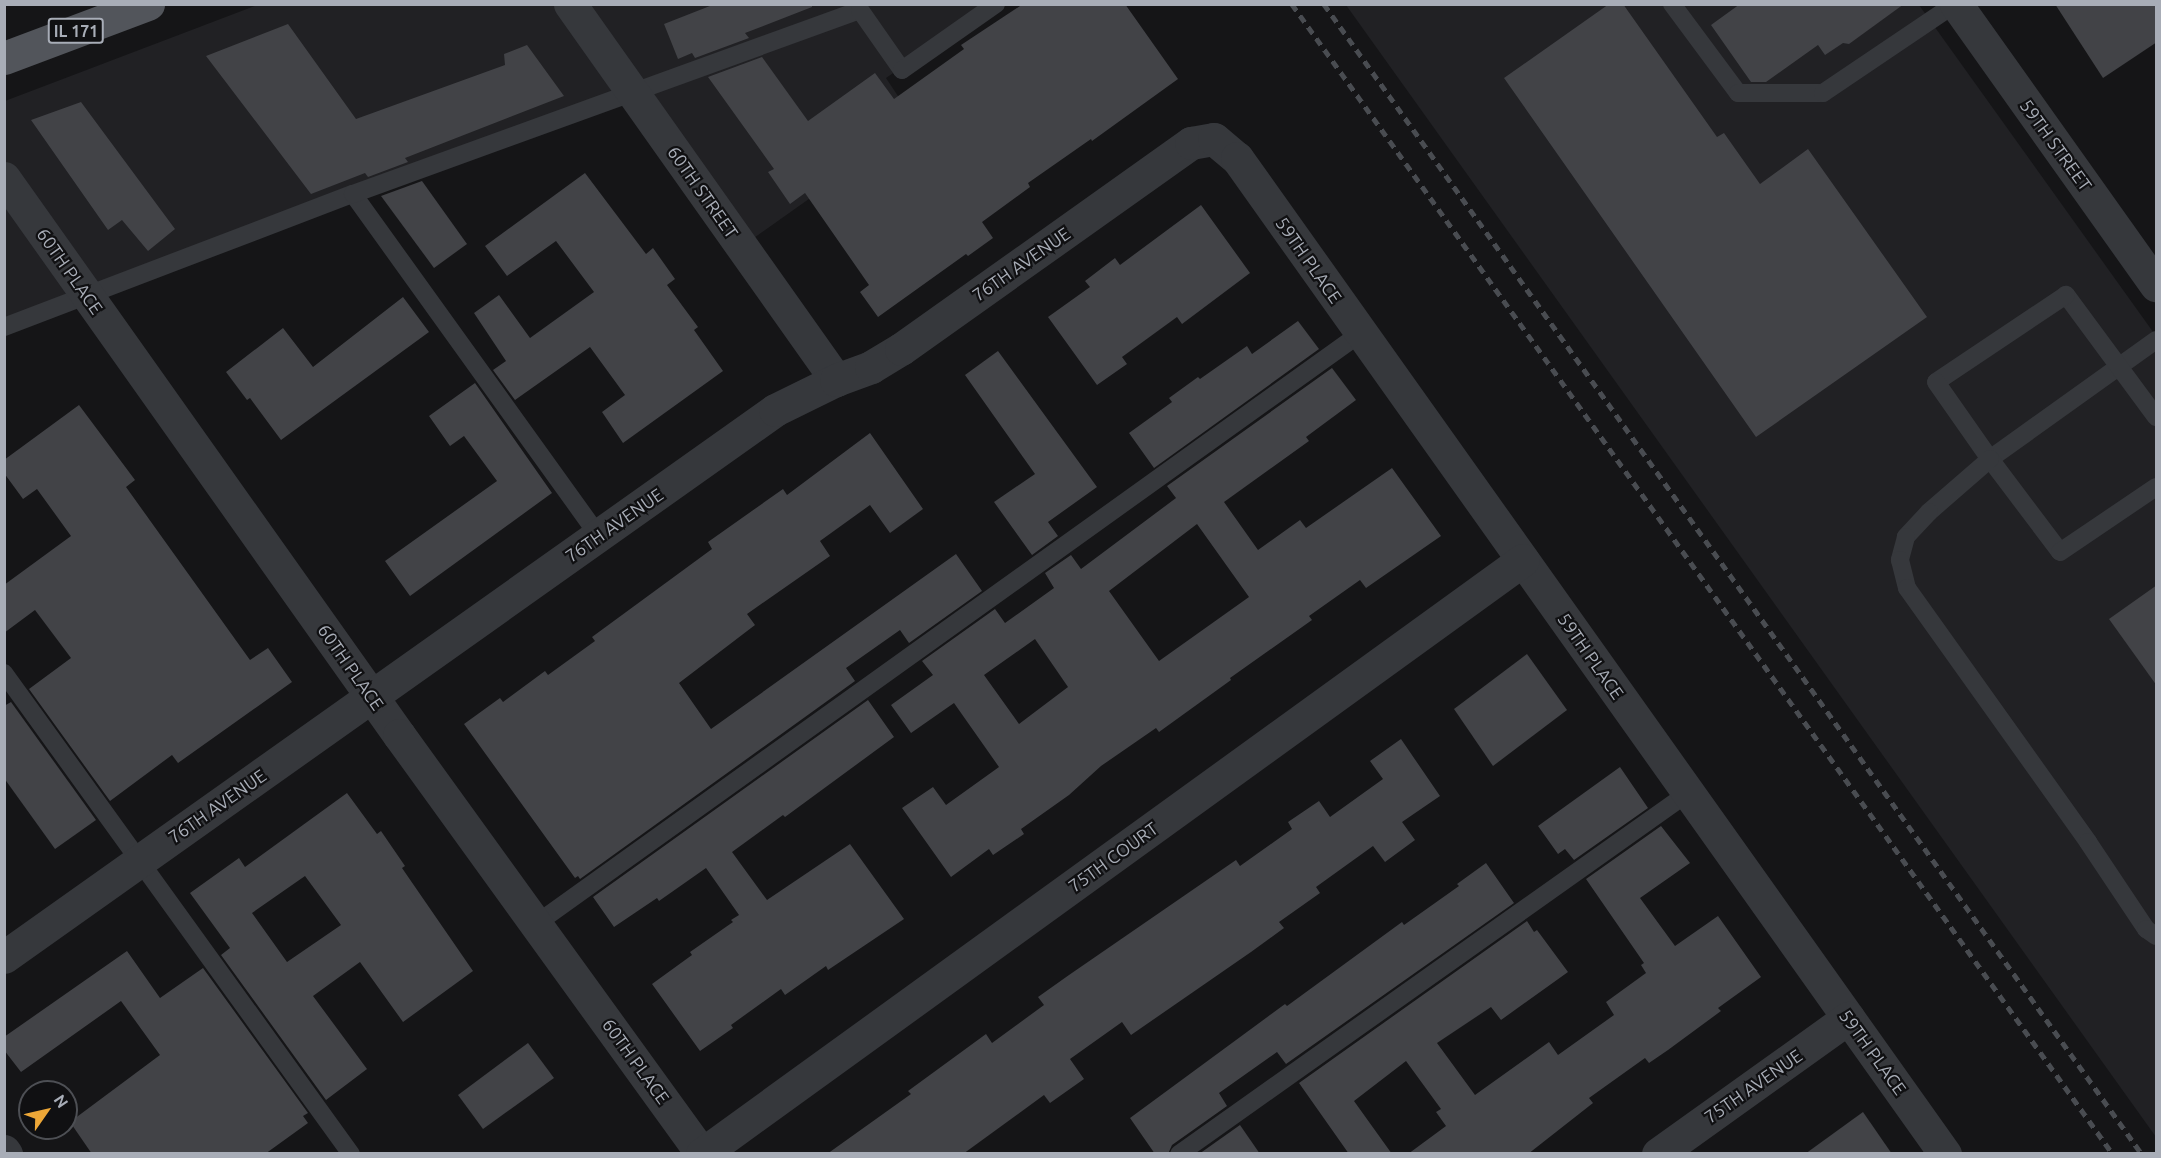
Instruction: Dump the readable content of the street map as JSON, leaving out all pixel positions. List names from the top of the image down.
{
  "streets": {
    "main road": ["IL 171"],
    "street": [
      "59TH STREET",
      "60TH STREET",
      "59TH PLACE",
      "76TH AVENUE",
      "60TH PLACE",
      "75TH COURT",
      "75TH AVENUE"
    ]
  },
  "crossings": [
    ["60TH STREET", "76TH AVENUE"],
    ["59TH PLACE", "76TH AVENUE"],
    ["59TH PLACE", "75TH COURT"],
    ["59TH PLACE", "75TH AVENUE"],
    ["76TH AVENUE", "60TH PLACE"],
    ["60TH PLACE", "75TH COURT"]
  ],
  "north": "top right"
}
